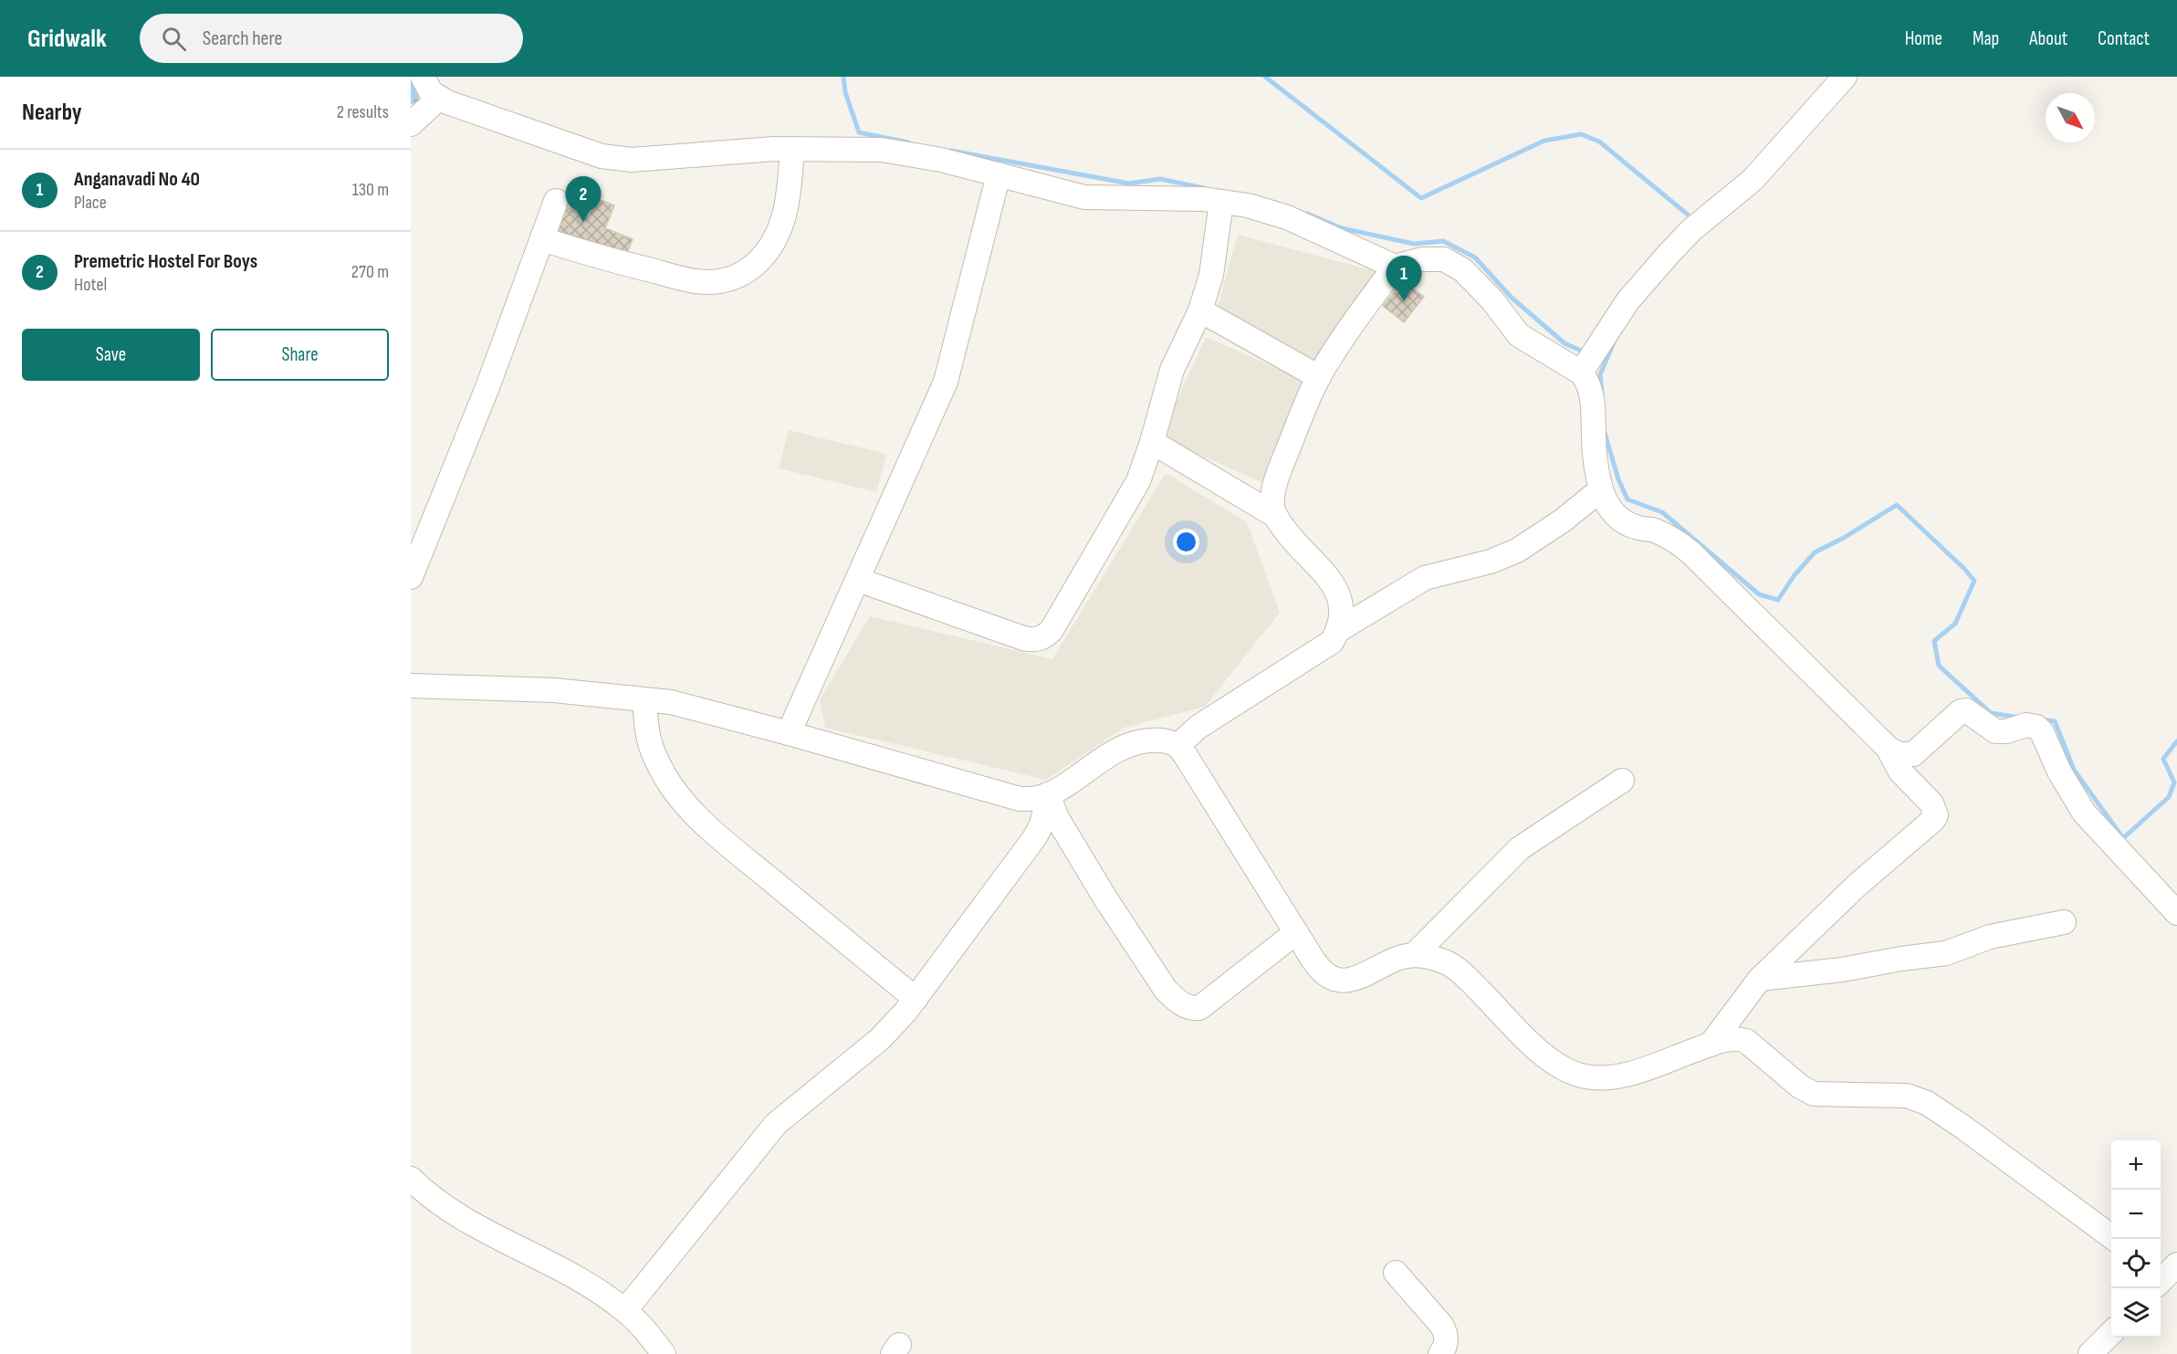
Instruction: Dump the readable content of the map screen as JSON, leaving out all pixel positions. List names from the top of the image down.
{
  "north": "bottom right",
  "page": {
    "header": "Gridwalk",
    "search": "Search here",
    "nav": [
      "Home",
      "Map",
      "About",
      "Contact"
    ],
    "heading": ["Nearby", "2 results"],
    "list": [
      {
        "mark": "1",
        "name": "Anganavadi No 40",
        "note": "Place",
        "value": "130 m"
      },
      {
        "mark": "2",
        "name": "Premetric Hostel For Boys",
        "note": "Hotel",
        "value": "270 m"
      }
    ],
    "pins": ["2", "1"],
    "buttons": ["Save", "Share"],
    "map_buttons": ["+", "−"]
  }
}
